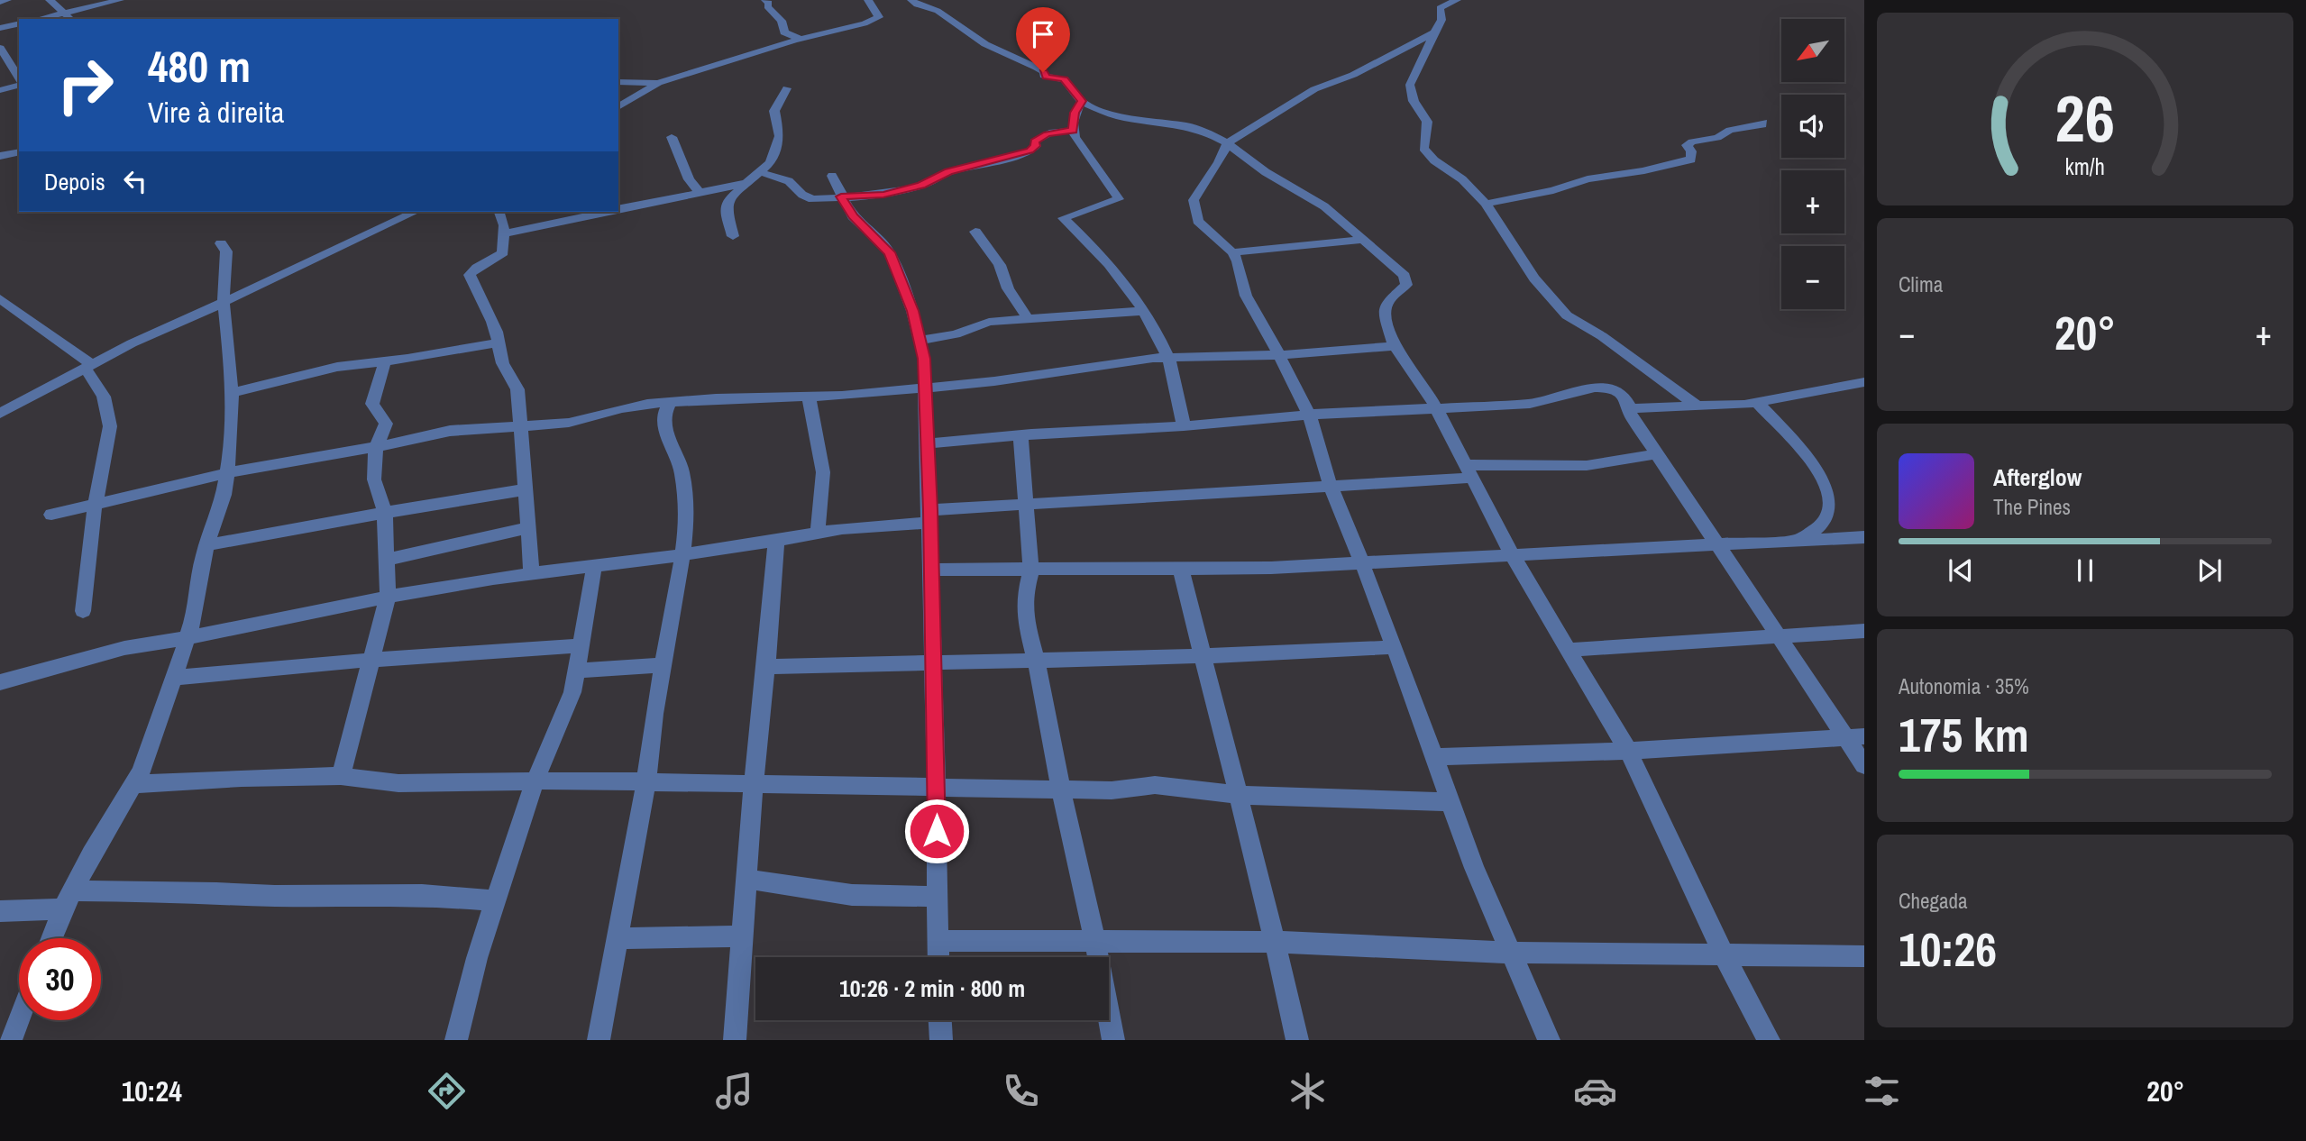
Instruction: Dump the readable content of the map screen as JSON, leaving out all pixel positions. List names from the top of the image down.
{
  "north": "bottom left",
  "page": {
    "map_buttons": ["+", "−"],
    "turn": ["480 m", "Vire à direita"],
    "then": "Depois",
    "tile": [
      "Clima",
      ["Autonomia · 35%", "175 km"],
      ["Chegada", "10:26"]
    ],
    "heat": ["−", "20°", "+"],
    "song": ["Afterglow", "The Pines"],
    "limit": "30",
    "trip": "10:26 · 2 min · 800 m",
    "tabs": ["10:24", "20°"],
    "gauge": ["26", "km/h"]
  }
}
